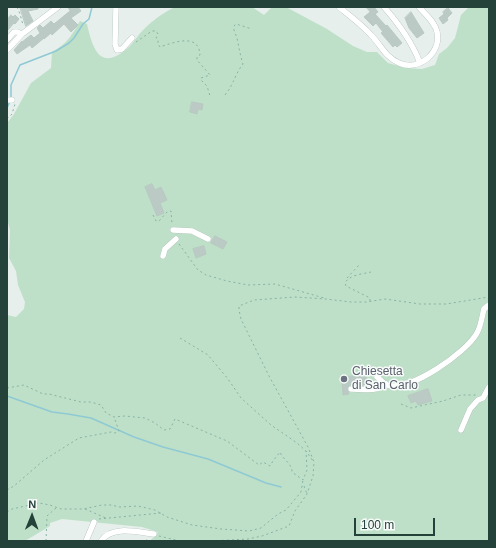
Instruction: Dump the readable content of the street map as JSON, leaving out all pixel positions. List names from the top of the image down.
{
  "places": ["Chiesetta di San Carlo"],
  "scale_bar": "100 m",
  "north": "top"
}
